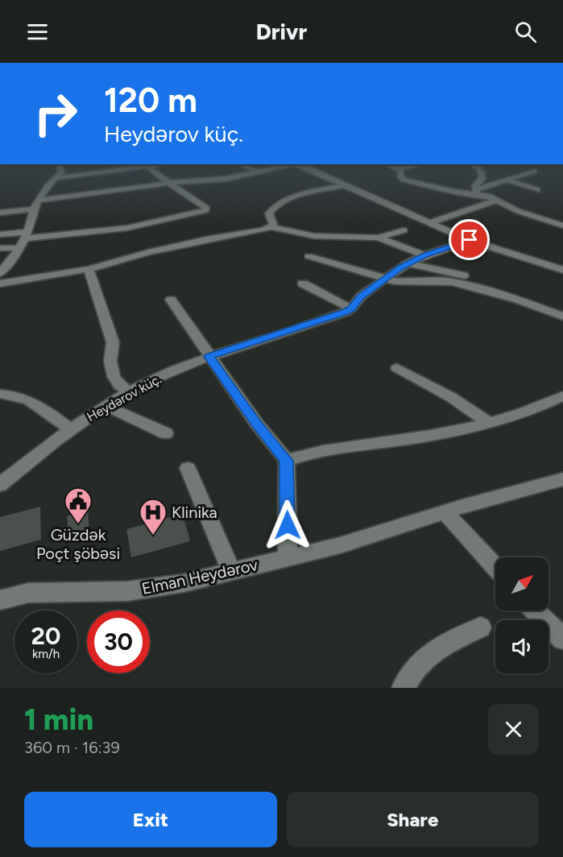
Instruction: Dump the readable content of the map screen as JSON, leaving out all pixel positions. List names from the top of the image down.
{
  "streets": {
    "street": ["Heydərov küç.", "Elman Heydərov"]
  },
  "places": {
    "public building": ["Güzdək Poçt şöbəsi"],
    "hospital": ["Klinika"]
  },
  "north": "top right",
  "page": {
    "header": "Drivr",
    "turn": ["120 m", "Heydərov küç."],
    "speed": "20 km/h",
    "limit": "30",
    "heading": ["1 min", "360 m · 16:39"],
    "buttons": ["Exit", "Share"]
  }
}
